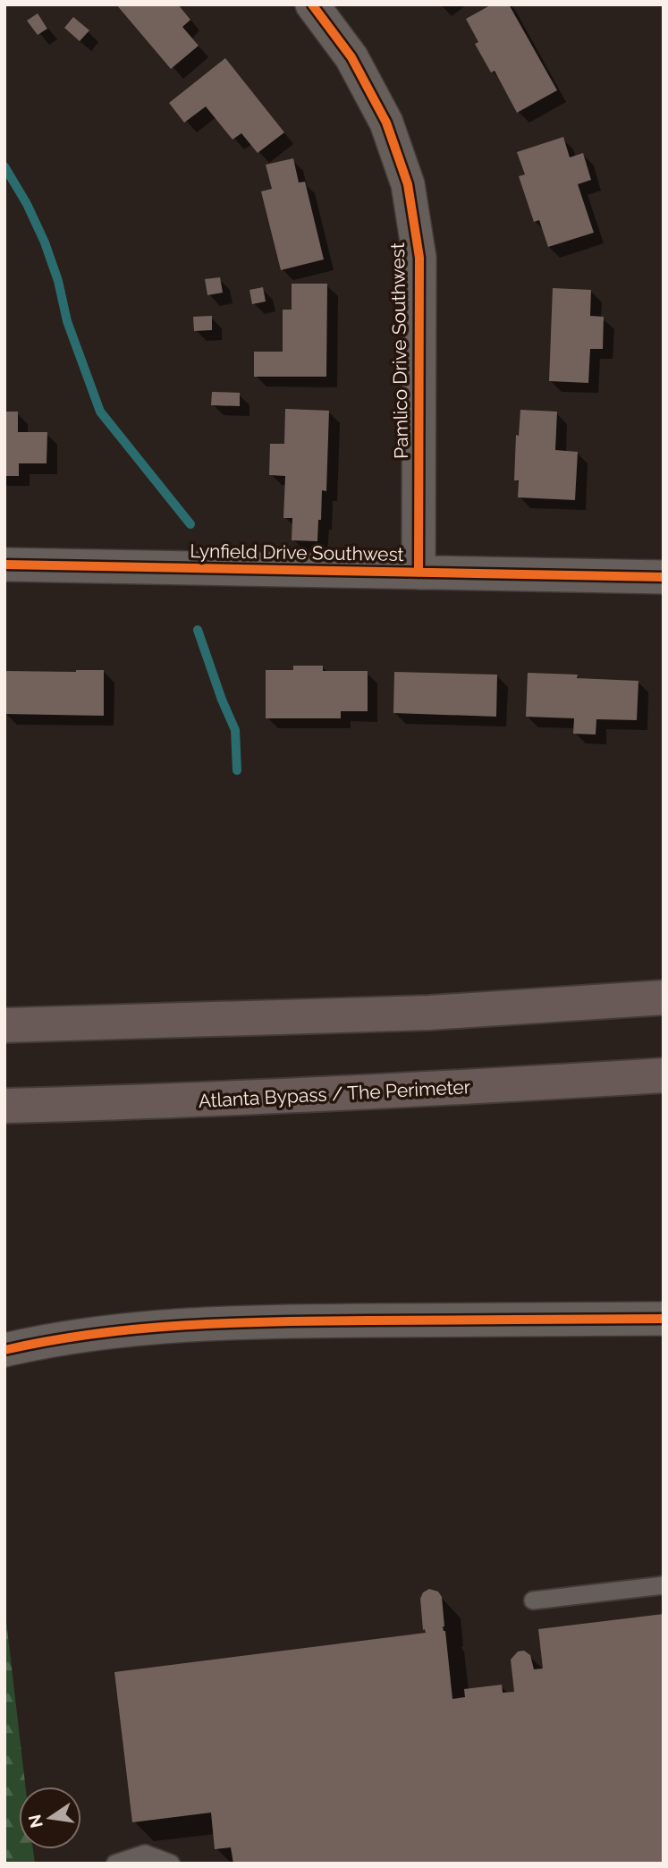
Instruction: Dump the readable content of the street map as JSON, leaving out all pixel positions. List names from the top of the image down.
{
  "streets": {
    "highway": ["Atlanta Bypass / The Perimeter"],
    "street": ["Pamlico Drive Southwest", "Lynfield Drive Southwest"]
  },
  "crossings": [
    ["Pamlico Drive Southwest", "Lynfield Drive Southwest"]
  ],
  "north": "left"
}
